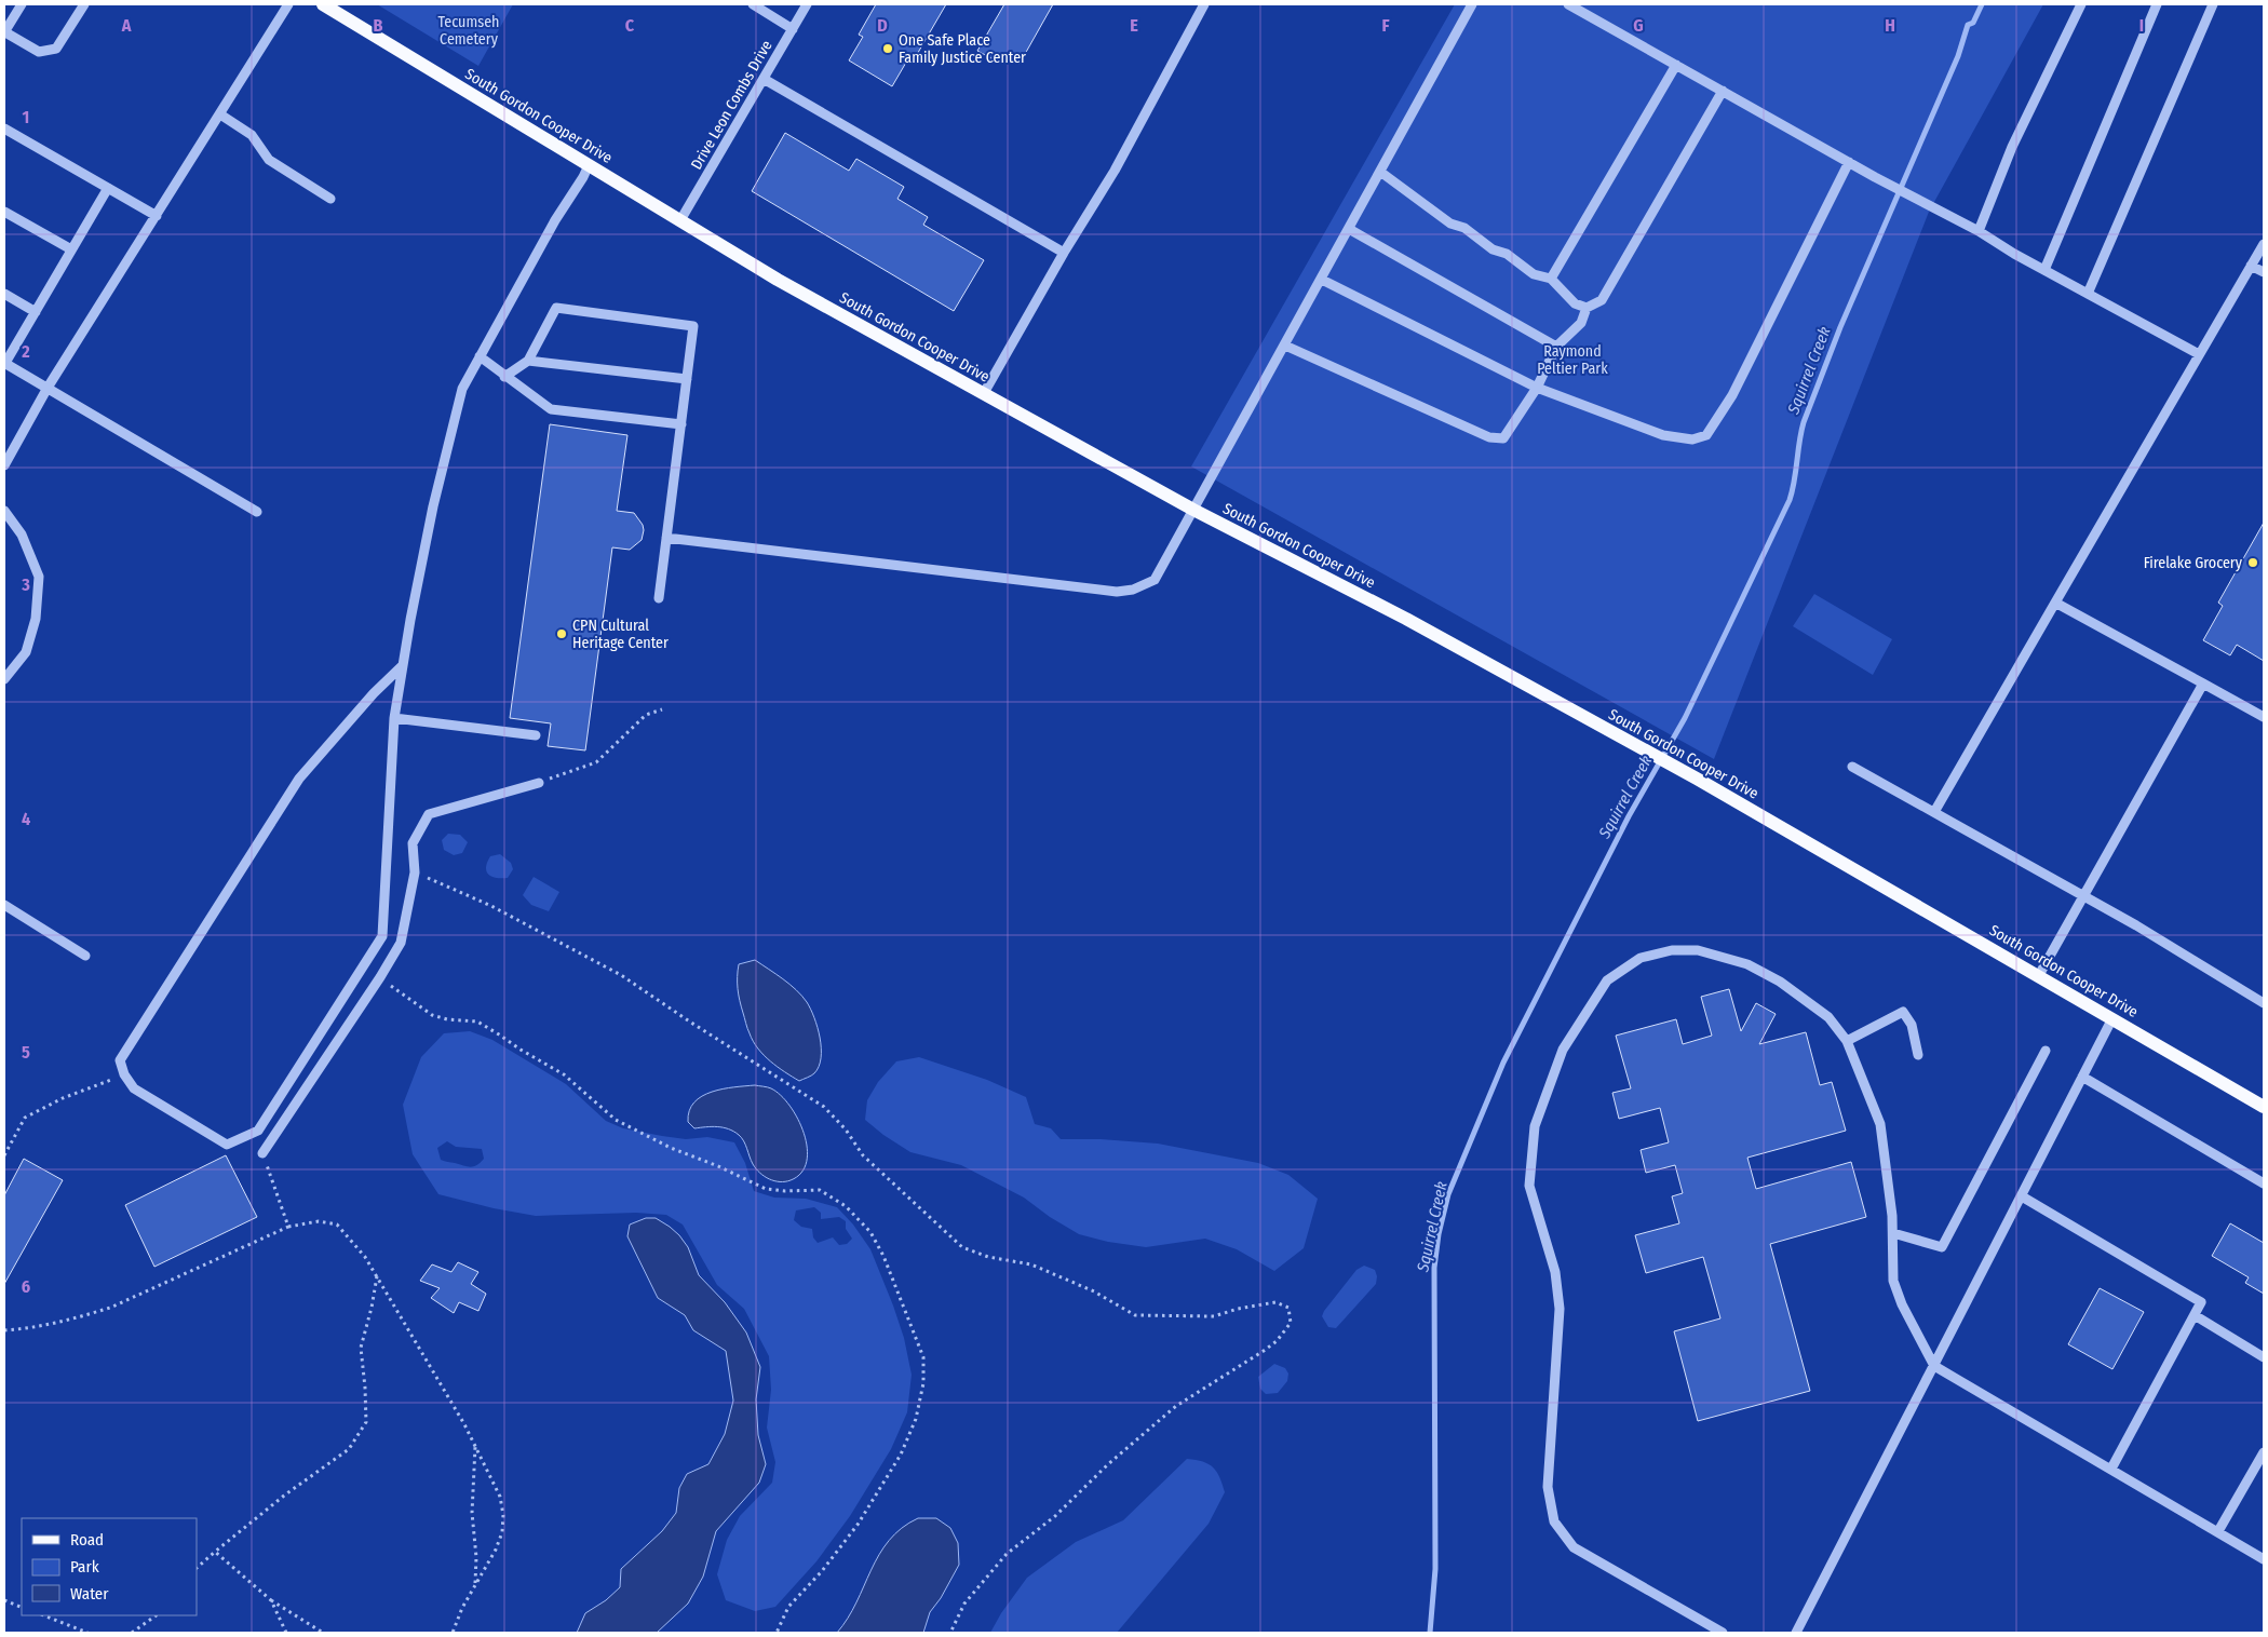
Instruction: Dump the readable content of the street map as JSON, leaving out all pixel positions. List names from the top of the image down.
{
  "streets": {
    "main road": ["South Gordon Cooper Drive"],
    "street": ["Drive Leon Combs Drive"]
  },
  "crossings": [
    ["Drive Leon Combs Drive", "South Gordon Cooper Drive"]
  ],
  "water": ["Squirrel Creek"],
  "parks": ["Tecumseh Cemetery", "Raymond Peltier Park"],
  "places": ["One Safe Place Family Justice Center", "Firelake Grocery", "CPN Cultural Heritage Center"],
  "legend": ["Road", "Park", "Water"],
  "grid": {
    "columns": [
      "A",
      "B",
      "C",
      "D",
      "E",
      "F",
      "G",
      "H",
      "I"
    ],
    "rows": [
      "1",
      "2",
      "3",
      "4",
      "5",
      "6"
    ]
  }
}
